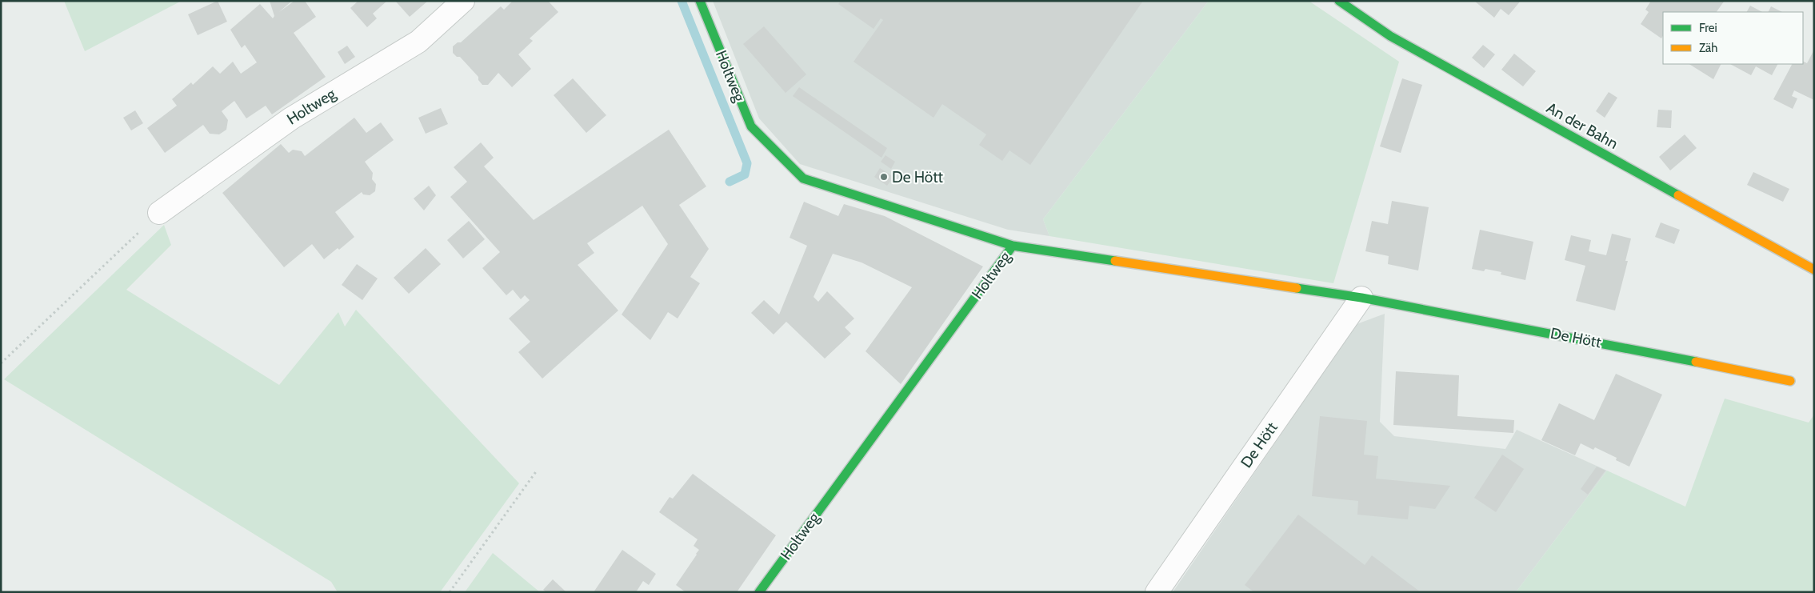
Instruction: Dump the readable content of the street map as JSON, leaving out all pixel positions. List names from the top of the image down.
{
  "streets": {
    "street": ["Holtweg", "An der Bahn", "De Hött"]
  },
  "crossings": [
    ["Holtweg", "De Hött"]
  ],
  "places": ["De Hött"],
  "legend": ["Frei", "Zäh"]
}
